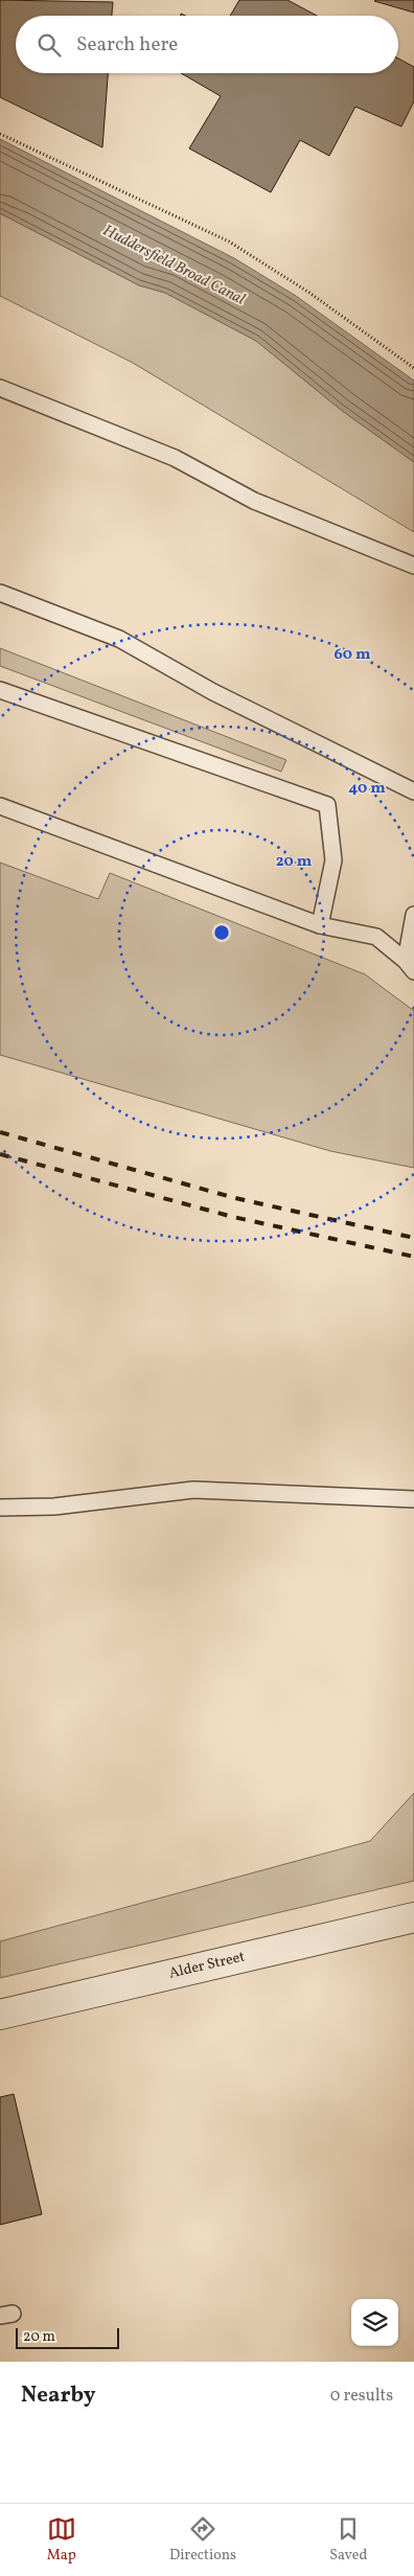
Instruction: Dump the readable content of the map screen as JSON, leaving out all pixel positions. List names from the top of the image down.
{
  "streets": {
    "street": ["Alder Street"]
  },
  "water": ["Huddersfield Broad Canal"],
  "scale_bar": "20 m",
  "page": {
    "search": "Search here",
    "scale": "20 m",
    "heading": ["Nearby", "0 results"],
    "nav": ["Map", "Directions", "Saved"]
  },
  "rings": ["60 m", "40 m", "20 m"]
}
